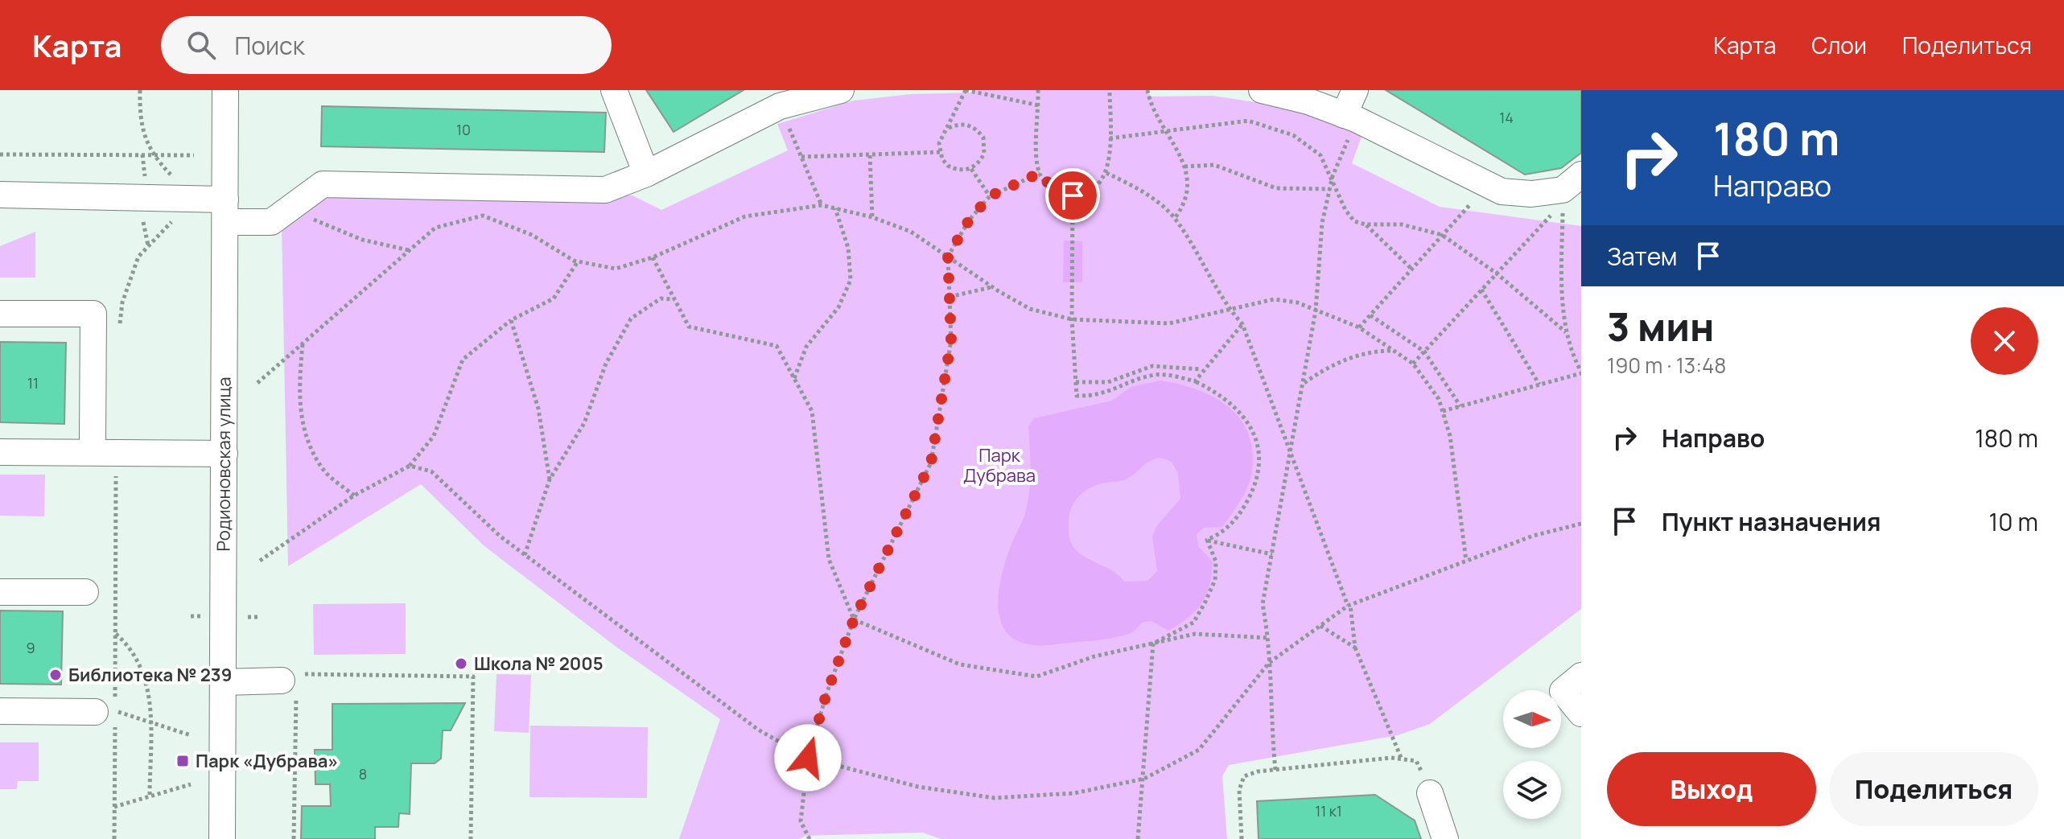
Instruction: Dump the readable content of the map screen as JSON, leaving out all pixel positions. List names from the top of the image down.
{
  "streets": {
    "street": ["Родионовская улица"]
  },
  "parks": ["Парк Дубрава"],
  "places": {
    "other": ["Школа № 2005", "Библиотека № 239"],
    "transit": ["Парк «Дубрава»"]
  },
  "house_numbers": [
    "14",
    "10",
    "11",
    "9",
    "8",
    "11 к1"
  ],
  "north": "right",
  "page": {
    "header": "Карта",
    "search": "Поиск",
    "nav": ["Карта", "Слои", "Поделиться"],
    "turn": ["180 m", "Направо"],
    "then": "Затем",
    "heading": ["3 мин", "190 m · 13:48"],
    "list": [
      {
        "name": "Направо",
        "value": "180 m"
      },
      {
        "name": "Пункт назначения",
        "value": "10 m"
      }
    ],
    "buttons": ["Выход", "Поделиться"]
  }
}
